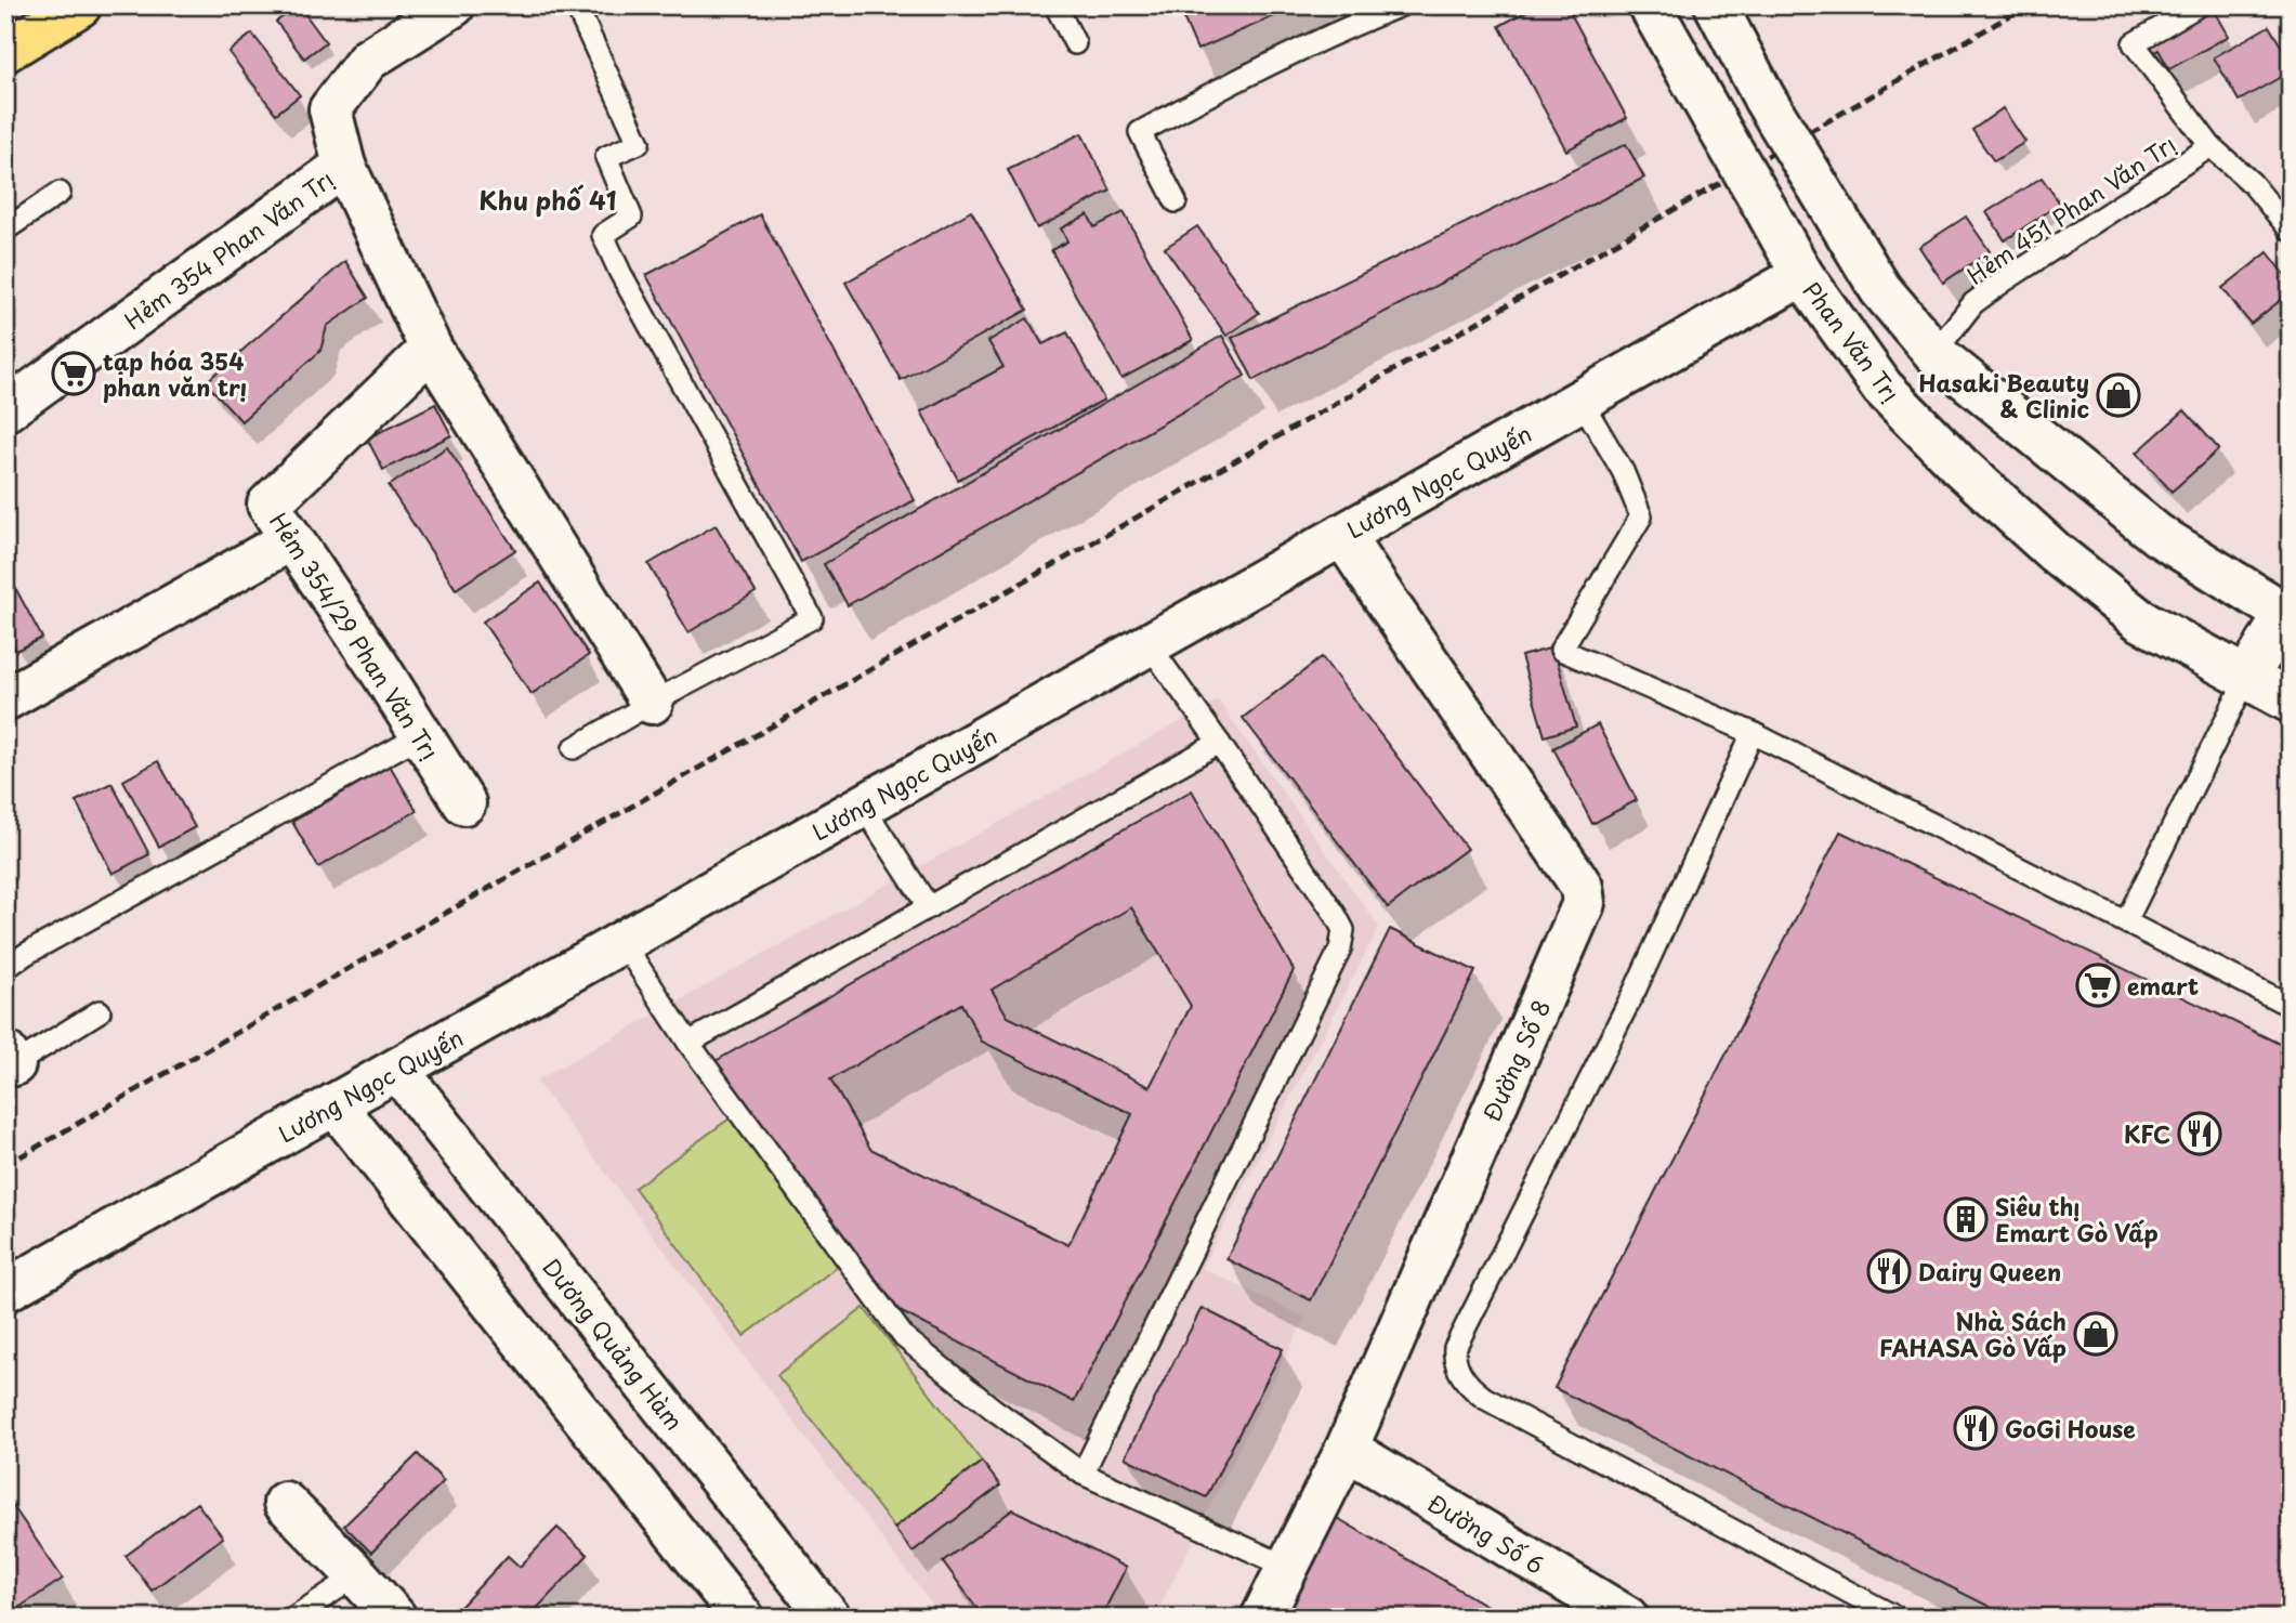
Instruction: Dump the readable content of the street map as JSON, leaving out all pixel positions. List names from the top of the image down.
{
  "streets": {
    "street": [
      "Hẻm 354 Phan Văn Trị",
      "Phan Văn Trị",
      "Lương Ngọc Quyến",
      "Hẻm 354/29 Phan Văn Trị",
      "Đường Số 8",
      "Dương Quảng Hàm",
      "Đường Số 6"
    ],
    "lane": ["Hẻm 451 Phan Văn Trị"]
  },
  "crossings": [
    ["Phan Văn Trị", "Lương Ngọc Quyến"],
    ["Lương Ngọc Quyến", "Đường Số 8"],
    ["Lương Ngọc Quyến", "Dương Quảng Hàm"],
    ["Đường Số 8", "Đường Số 6"]
  ],
  "districts": ["Khu phố 41"],
  "places": {
    "supermarket": ["tạp hóa 354 phan văn trị", "emart"],
    "shop": ["Hasaki Beauty & Clinic", "Nhà Sách FAHASA Gò Vấp"],
    "restaurant": ["KFC", "Dairy Queen", "GoGi House"],
    "building": ["Siêu thị Emart Gò Vấp"]
  }
}
